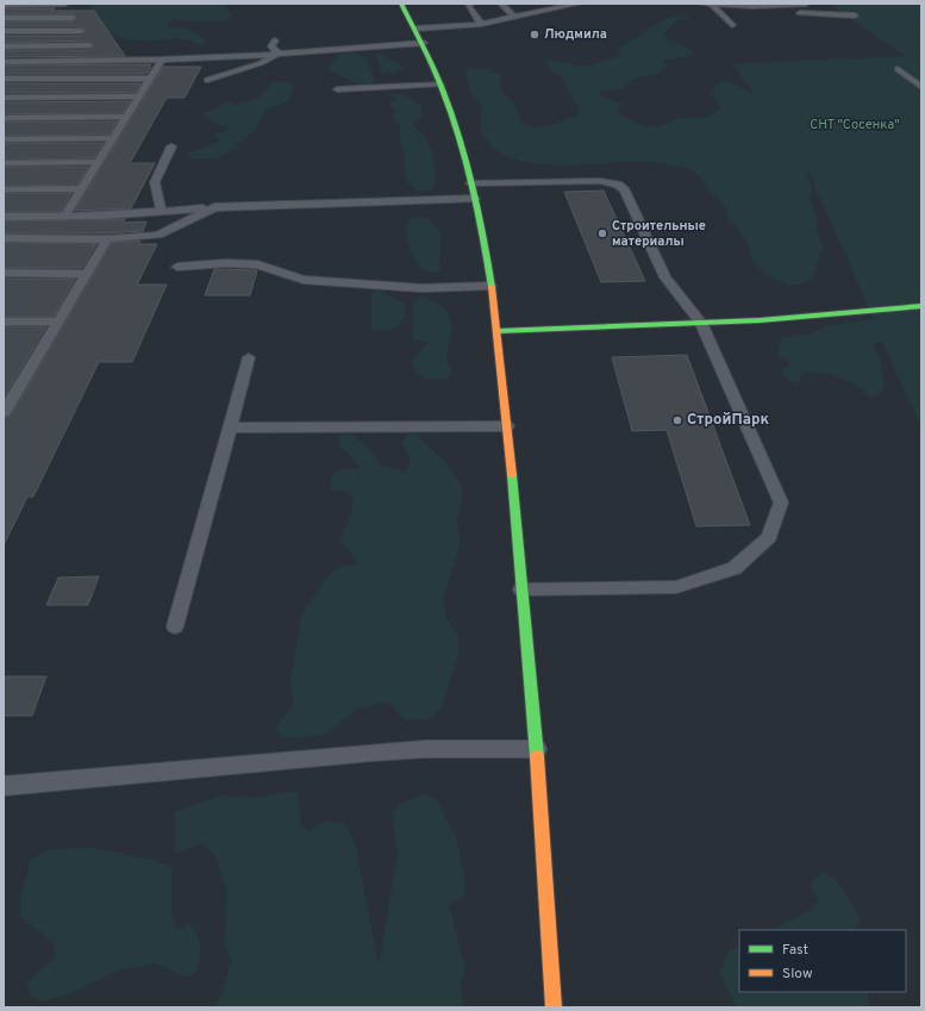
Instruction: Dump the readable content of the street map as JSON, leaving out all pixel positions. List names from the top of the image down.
{
  "parks": ["СНТ \"Сосенка\""],
  "places": ["Людмила", "Строительные материалы", "СтройПарк"],
  "legend": ["Fast", "Slow"]
}
